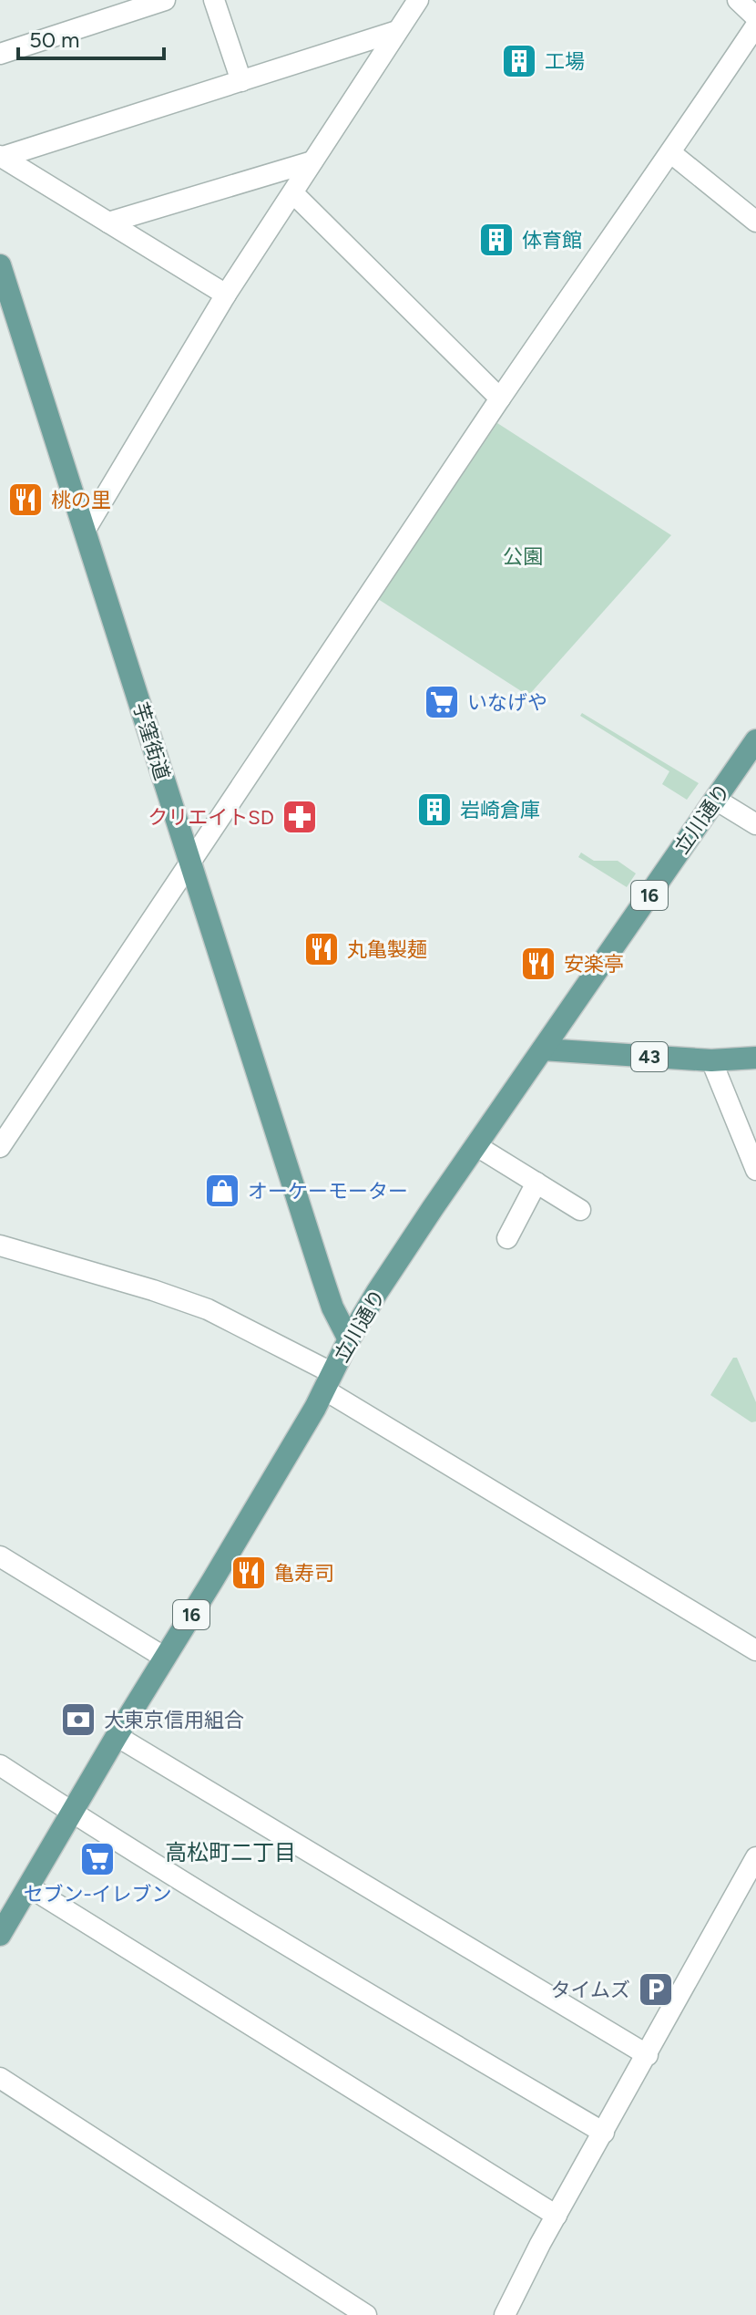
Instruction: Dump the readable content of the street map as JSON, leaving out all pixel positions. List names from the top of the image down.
{
  "streets": {
    "main road": [
      "芋窪街道",
      "立川通り",
      "16",
      "43"
    ]
  },
  "crossings": [
    ["芋窪街道", "立川通り"],
    ["立川通り", "43"]
  ],
  "districts": ["高松町二丁目"],
  "parks": ["公園"],
  "places": {
    "building": ["工場", "体育館", "岩崎倉庫"],
    "restaurant": [
      "桃の里",
      "丸亀製麺",
      "安楽亭",
      "亀寿司"
    ],
    "supermarket": ["いなげや", "セブン-イレブン"],
    "pharmacy": ["クリエイトSD"],
    "shop": ["オーケーモーター"],
    "bank": ["大東京信用組合"],
    "parking": ["タイムズ"]
  },
  "scale_bar": "50 m"
}
